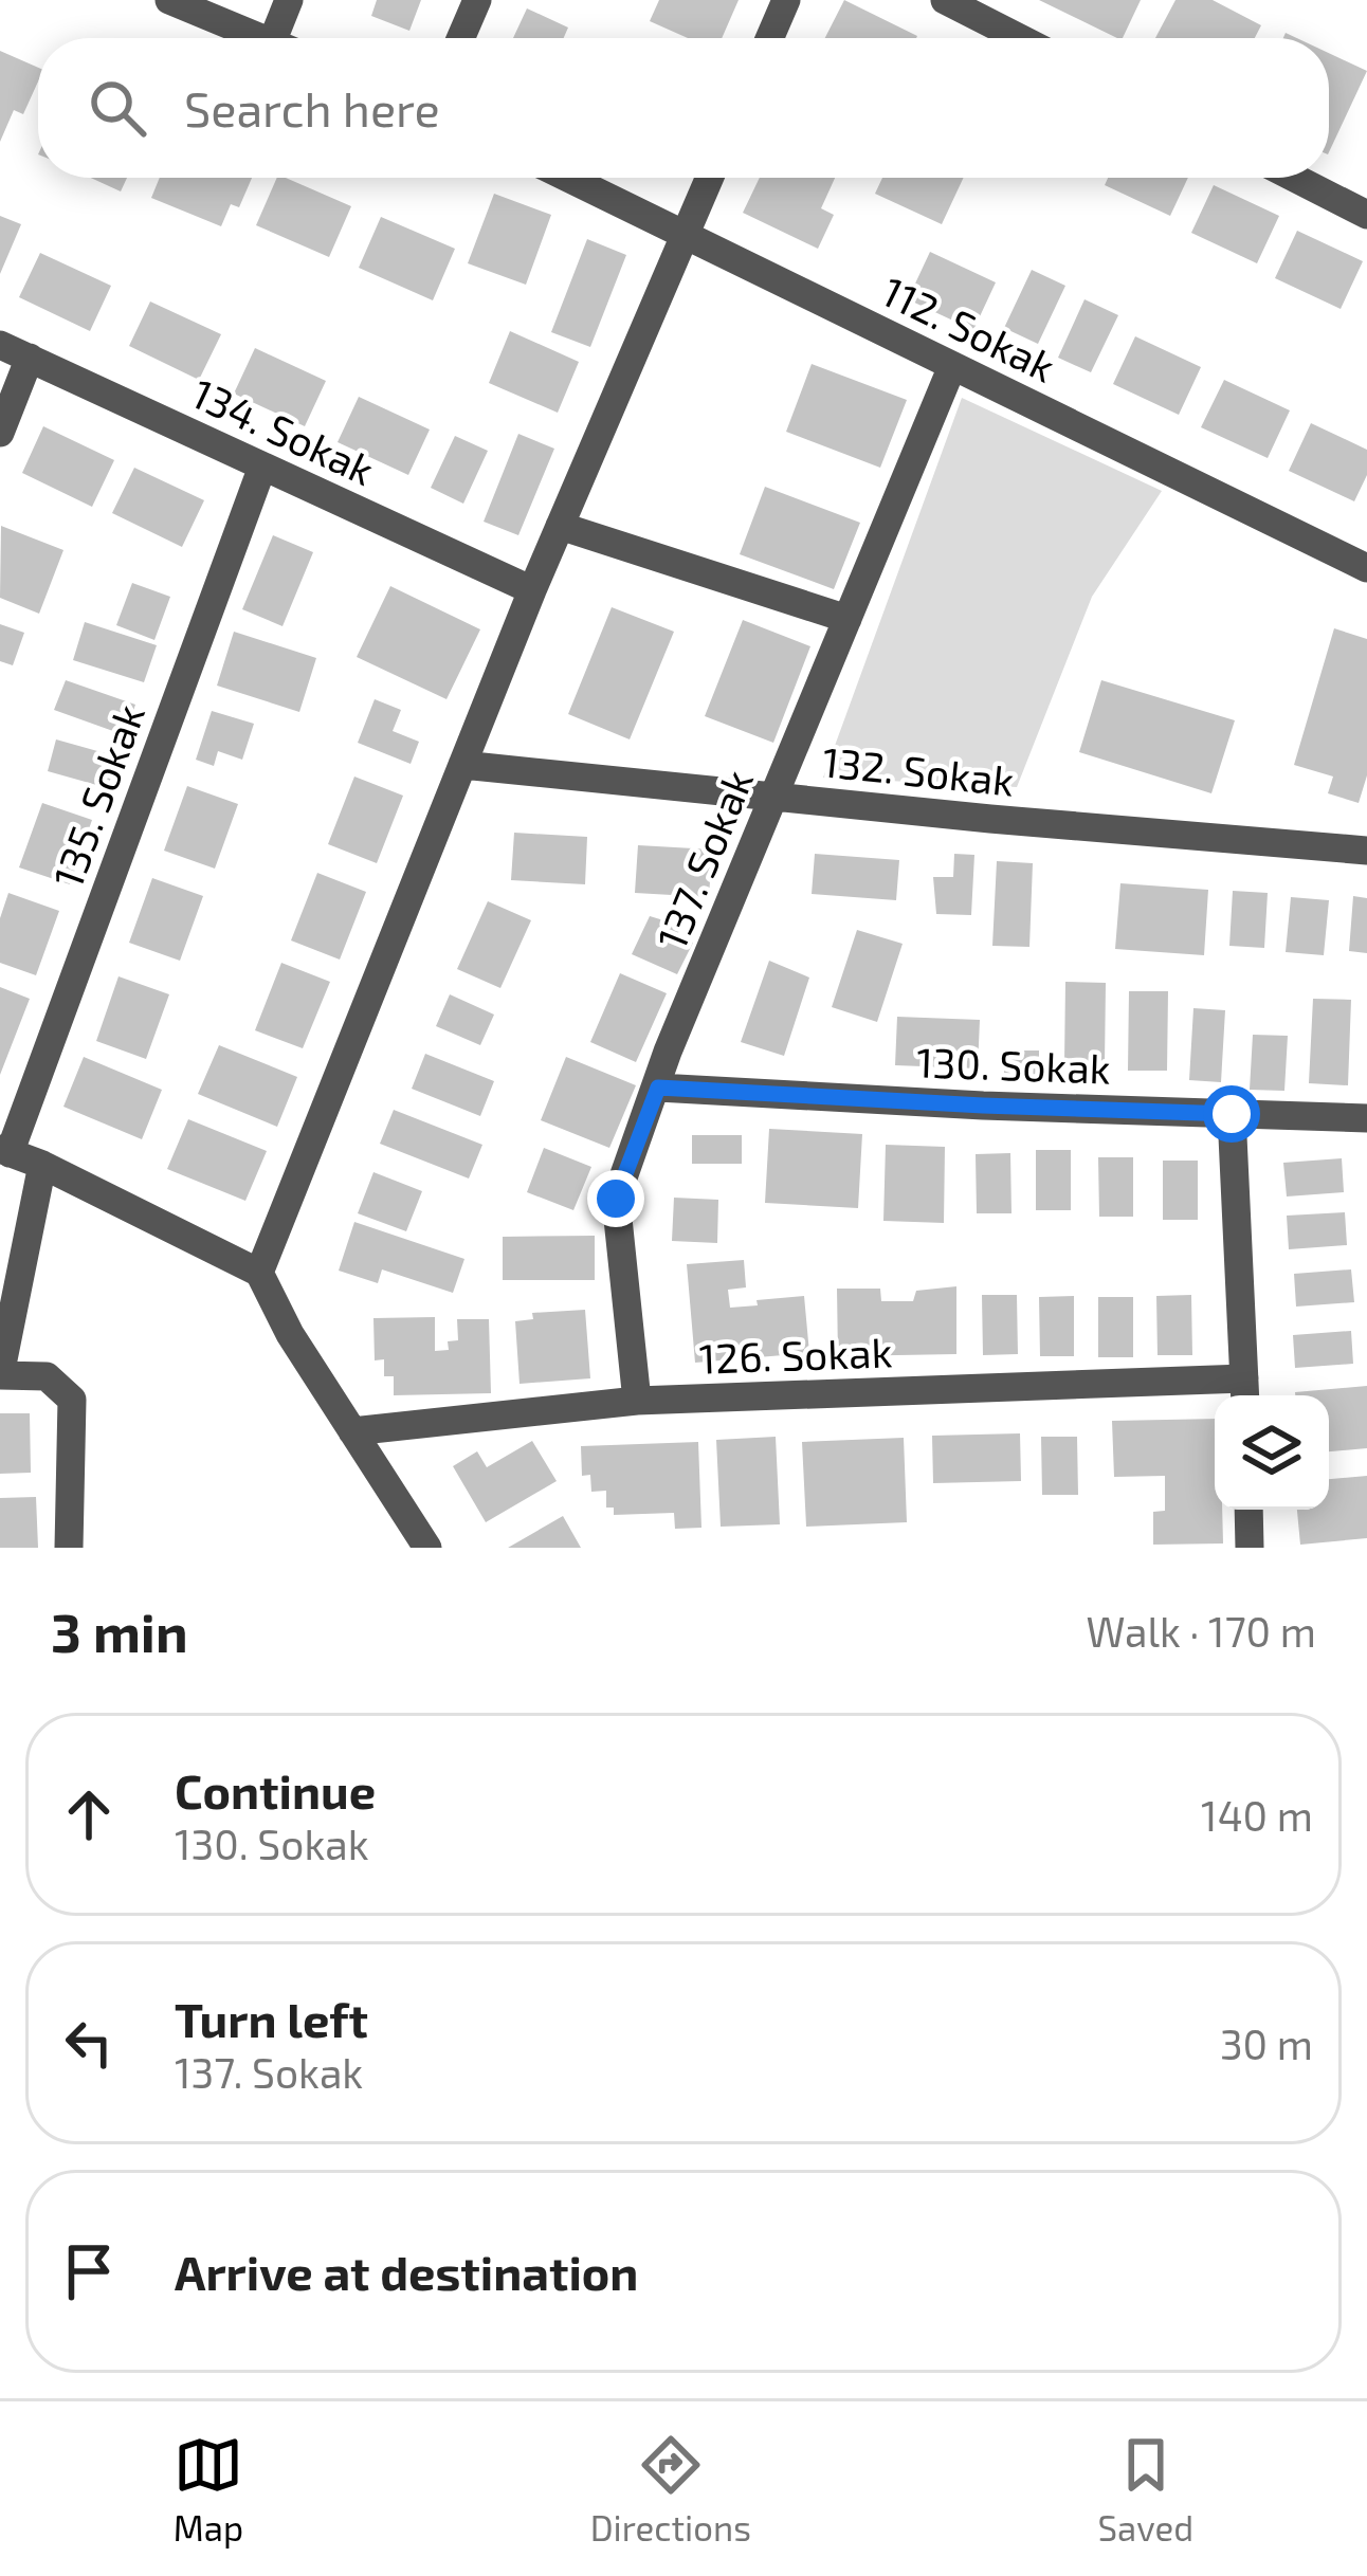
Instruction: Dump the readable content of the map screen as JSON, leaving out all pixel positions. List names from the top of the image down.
{
  "streets": {
    "street": [
      "112. Sokak",
      "134. Sokak",
      "132. Sokak",
      "135. Sokak",
      "137. Sokak",
      "130. Sokak",
      "126. Sokak"
    ]
  },
  "crossings": [
    ["112. Sokak", "137. Sokak"],
    ["134. Sokak", "135. Sokak"],
    ["132. Sokak", "137. Sokak"],
    ["137. Sokak", "130. Sokak"],
    ["137. Sokak", "126. Sokak"]
  ],
  "page": {
    "search": "Search here",
    "heading": ["3 min", "Walk · 170 m"],
    "list": [
      ["Continue", "130. Sokak", "140 m"],
      ["Turn left", "137. Sokak", "30 m"],
      "Arrive at destination"
    ],
    "nav": ["Map", "Directions", "Saved"]
  }
}
